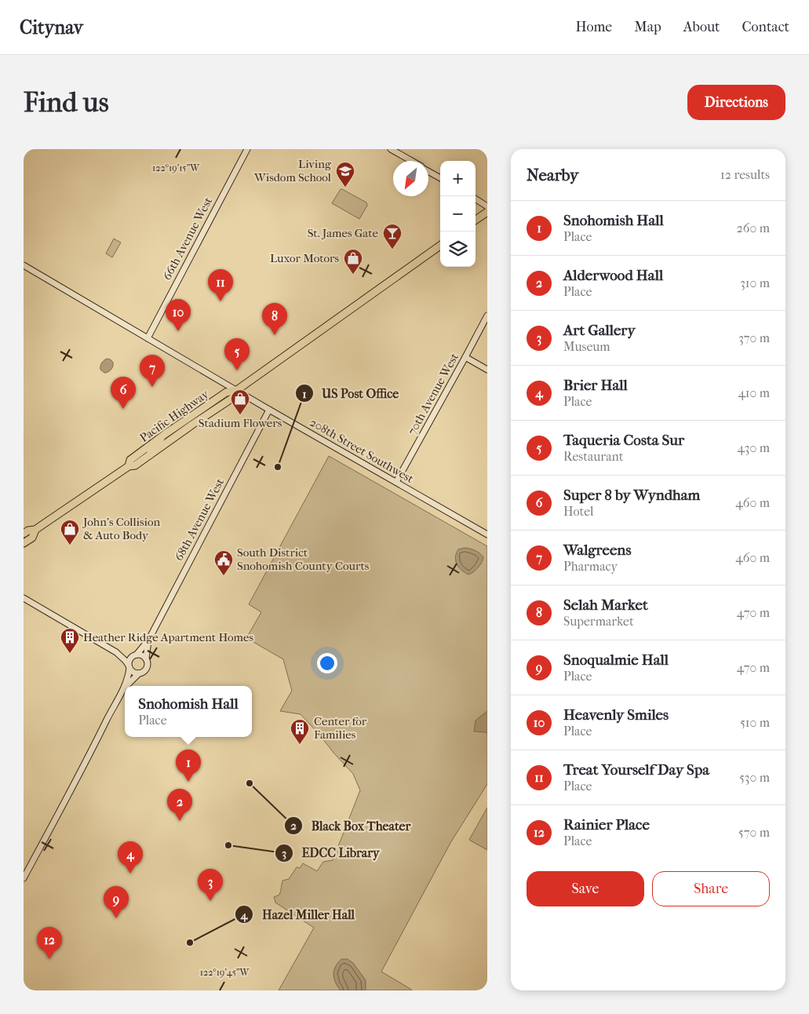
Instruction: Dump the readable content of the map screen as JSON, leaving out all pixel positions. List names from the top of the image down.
{
  "streets": {
    "highway": ["Pacific Highway"],
    "street": [
      "66th Avenue West",
      "70th Avenue West",
      "208th Street Southwest",
      "68th Avenue West"
    ]
  },
  "crossings": [
    ["66th Avenue West", "208th Street Southwest"],
    ["70th Avenue West", "208th Street Southwest"],
    ["Pacific Highway", "208th Street Southwest"],
    ["208th Street Southwest", "68th Avenue West"]
  ],
  "places": {
    "school or university": ["Living Wisdom School"],
    "bar": ["St. James Gate"],
    "shop": ["Luxor Motors", "Stadium Flowers", "John's Collision & Auto Body"],
    "other": [
      "US Post Office",
      "Black Box Theater",
      "EDCC Library",
      "Hazel Miller Hall"
    ],
    "public building": ["South District Snohomish County Courts"],
    "building": ["Heather Ridge Apartment Homes", "Center for Families"]
  },
  "north": "bottom left",
  "page": {
    "header": "Citynav",
    "nav": [
      "Home",
      "Map",
      "About",
      "Contact"
    ],
    "buttons": [
      "Directions",
      ["Save", "Share"]
    ],
    "title": "Find us",
    "heading": ["Nearby", "12 results"],
    "map_buttons": ["+", "−"],
    "list": [
      {
        "mark": "1",
        "name": "Snohomish Hall",
        "note": "Place",
        "value": "260 m"
      },
      {
        "mark": "2",
        "name": "Alderwood Hall",
        "note": "Place",
        "value": "310 m"
      },
      {
        "mark": "3",
        "name": "Art Gallery",
        "note": "Museum",
        "value": "370 m"
      },
      {
        "mark": "4",
        "name": "Brier Hall",
        "note": "Place",
        "value": "410 m"
      },
      {
        "mark": "5",
        "name": "Taqueria Costa Sur",
        "note": "Restaurant",
        "value": "430 m"
      },
      {
        "mark": "6",
        "name": "Super 8 by Wyndham",
        "note": "Hotel",
        "value": "460 m"
      },
      {
        "mark": "7",
        "name": "Walgreens",
        "note": "Pharmacy",
        "value": "460 m"
      },
      {
        "mark": "8",
        "name": "Selah Market",
        "note": "Supermarket",
        "value": "470 m"
      },
      {
        "mark": "9",
        "name": "Snoqualmie Hall",
        "note": "Place",
        "value": "470 m"
      },
      {
        "mark": "10",
        "name": "Heavenly Smiles",
        "note": "Place",
        "value": "510 m"
      },
      {
        "mark": "11",
        "name": "Treat Yourself Day Spa",
        "note": "Place",
        "value": "530 m"
      },
      {
        "mark": "12",
        "name": "Rainier Place",
        "note": "Place",
        "value": "570 m"
      }
    ],
    "pins": [
      "11",
      "10",
      "8",
      "5",
      "7",
      "6",
      "1",
      "2",
      "4",
      "3",
      "9",
      "12"
    ],
    "popup": ["Snohomish Hall", "Place"]
  },
  "coordinates": ["122°19'15\"W", "122°19'45\"W"]
}
